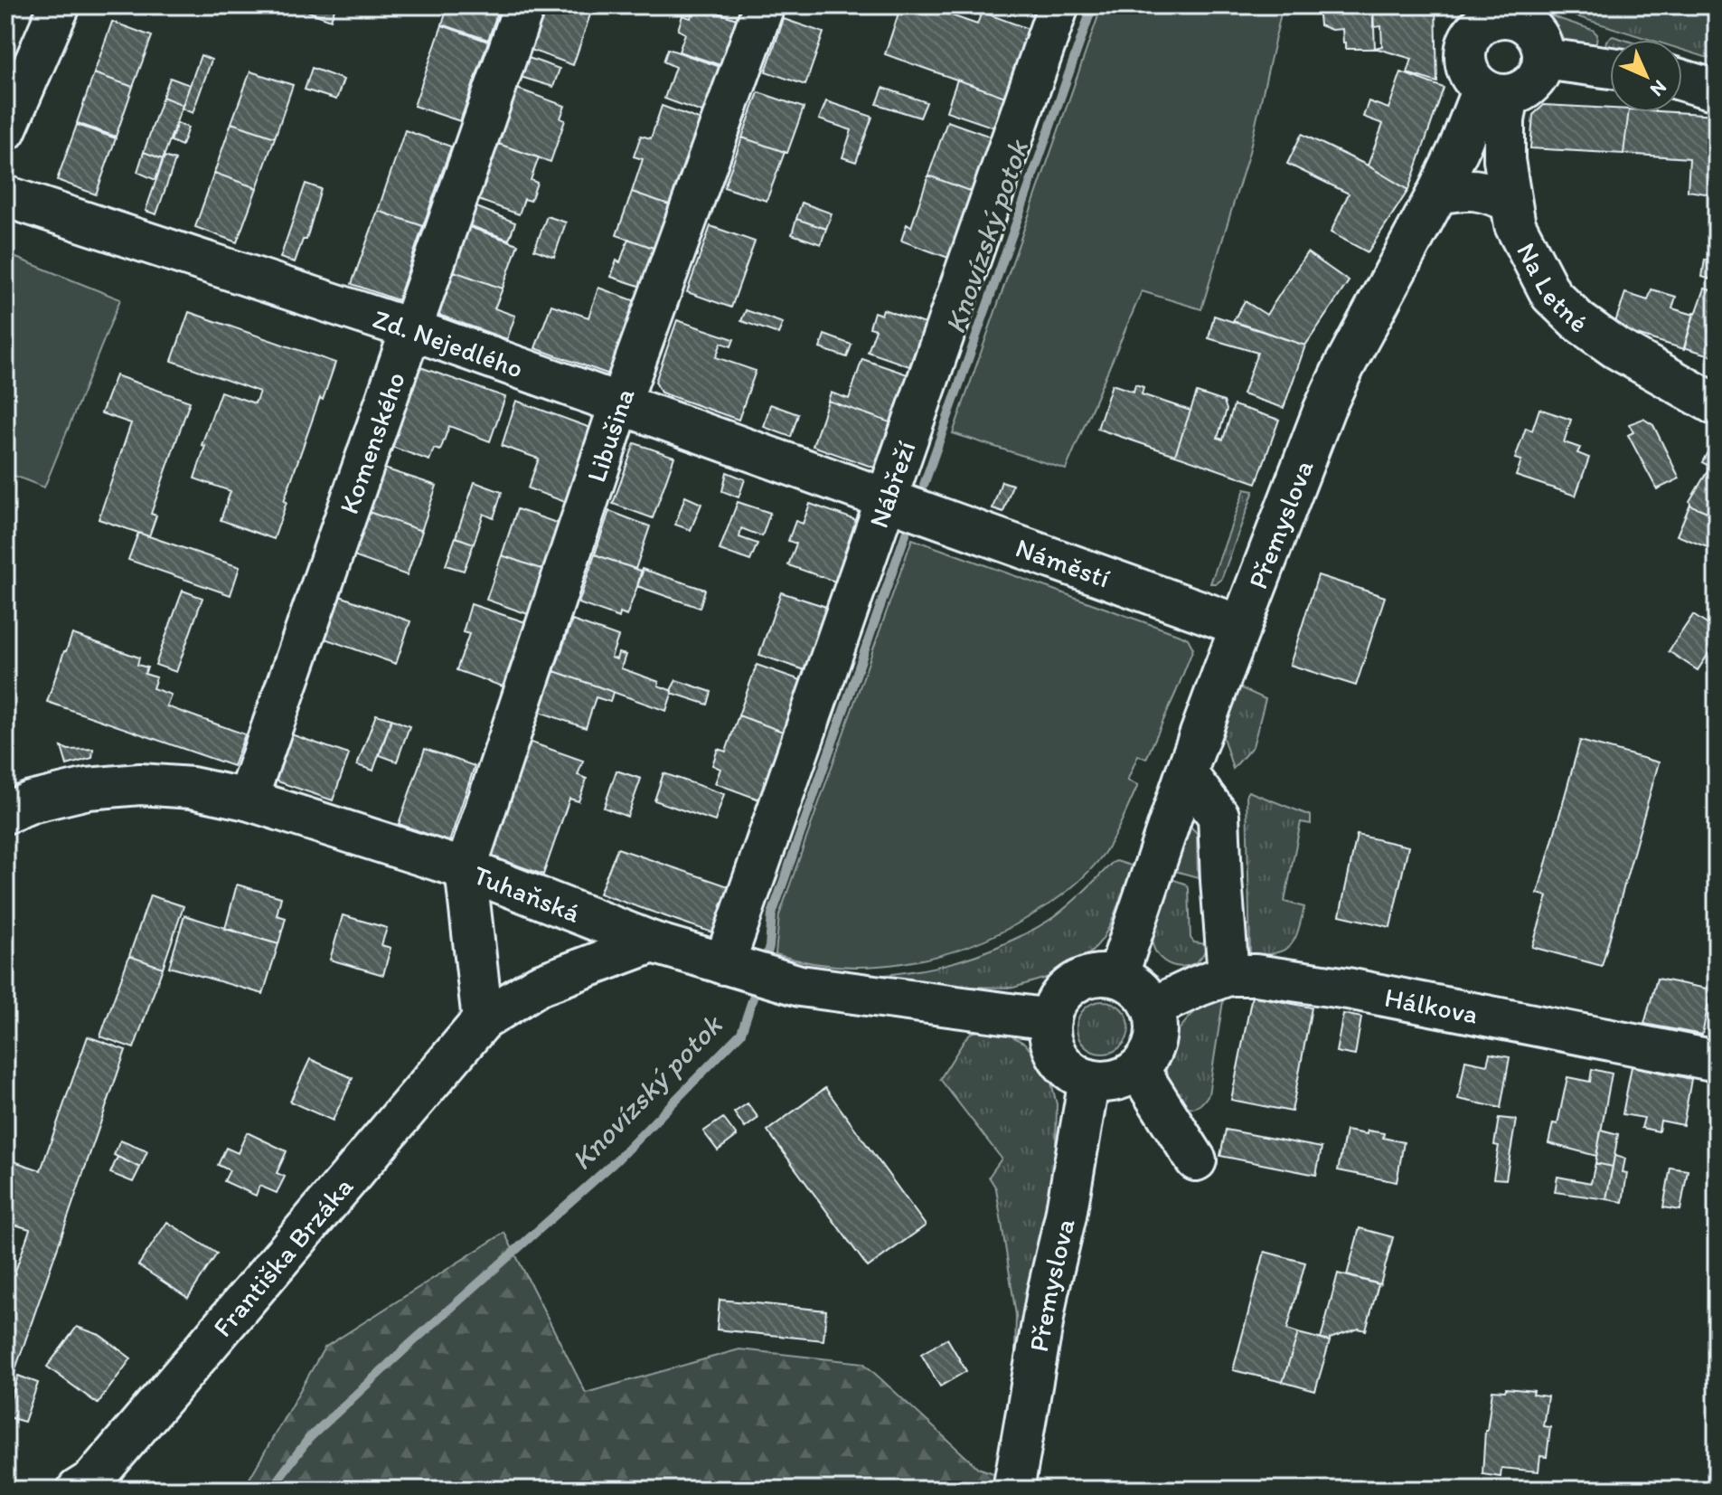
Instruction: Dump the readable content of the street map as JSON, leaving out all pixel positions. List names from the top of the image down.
{
  "streets": {
    "street": [
      "Na Letné",
      "Zd. Nejedlého",
      "Libušina",
      "Komenského",
      "Nábřeží",
      "Přemyslova",
      "Náměstí",
      "Tuhaňská",
      "Hálkova",
      "Františka Brzáka"
    ]
  },
  "crossings": [
    ["Na Letné", "Přemyslova"],
    ["Zd. Nejedlého", "Libušina"],
    ["Zd. Nejedlého", "Komenského"],
    ["Zd. Nejedlého", "Nábřeží"],
    ["Zd. Nejedlého", "Náměstí"],
    ["Libušina", "Tuhaňská"],
    ["Komenského", "Tuhaňská"],
    ["Nábřeží", "Náměstí"],
    ["Nábřeží", "Tuhaňská"],
    ["Přemyslova", "Náměstí"],
    ["Přemyslova", "Tuhaňská"],
    ["Přemyslova", "Hálkova"],
    ["Tuhaňská", "Hálkova"],
    ["Tuhaňská", "Františka Brzáka"]
  ],
  "water": ["Knovízský potok"],
  "north": "bottom right"
}
